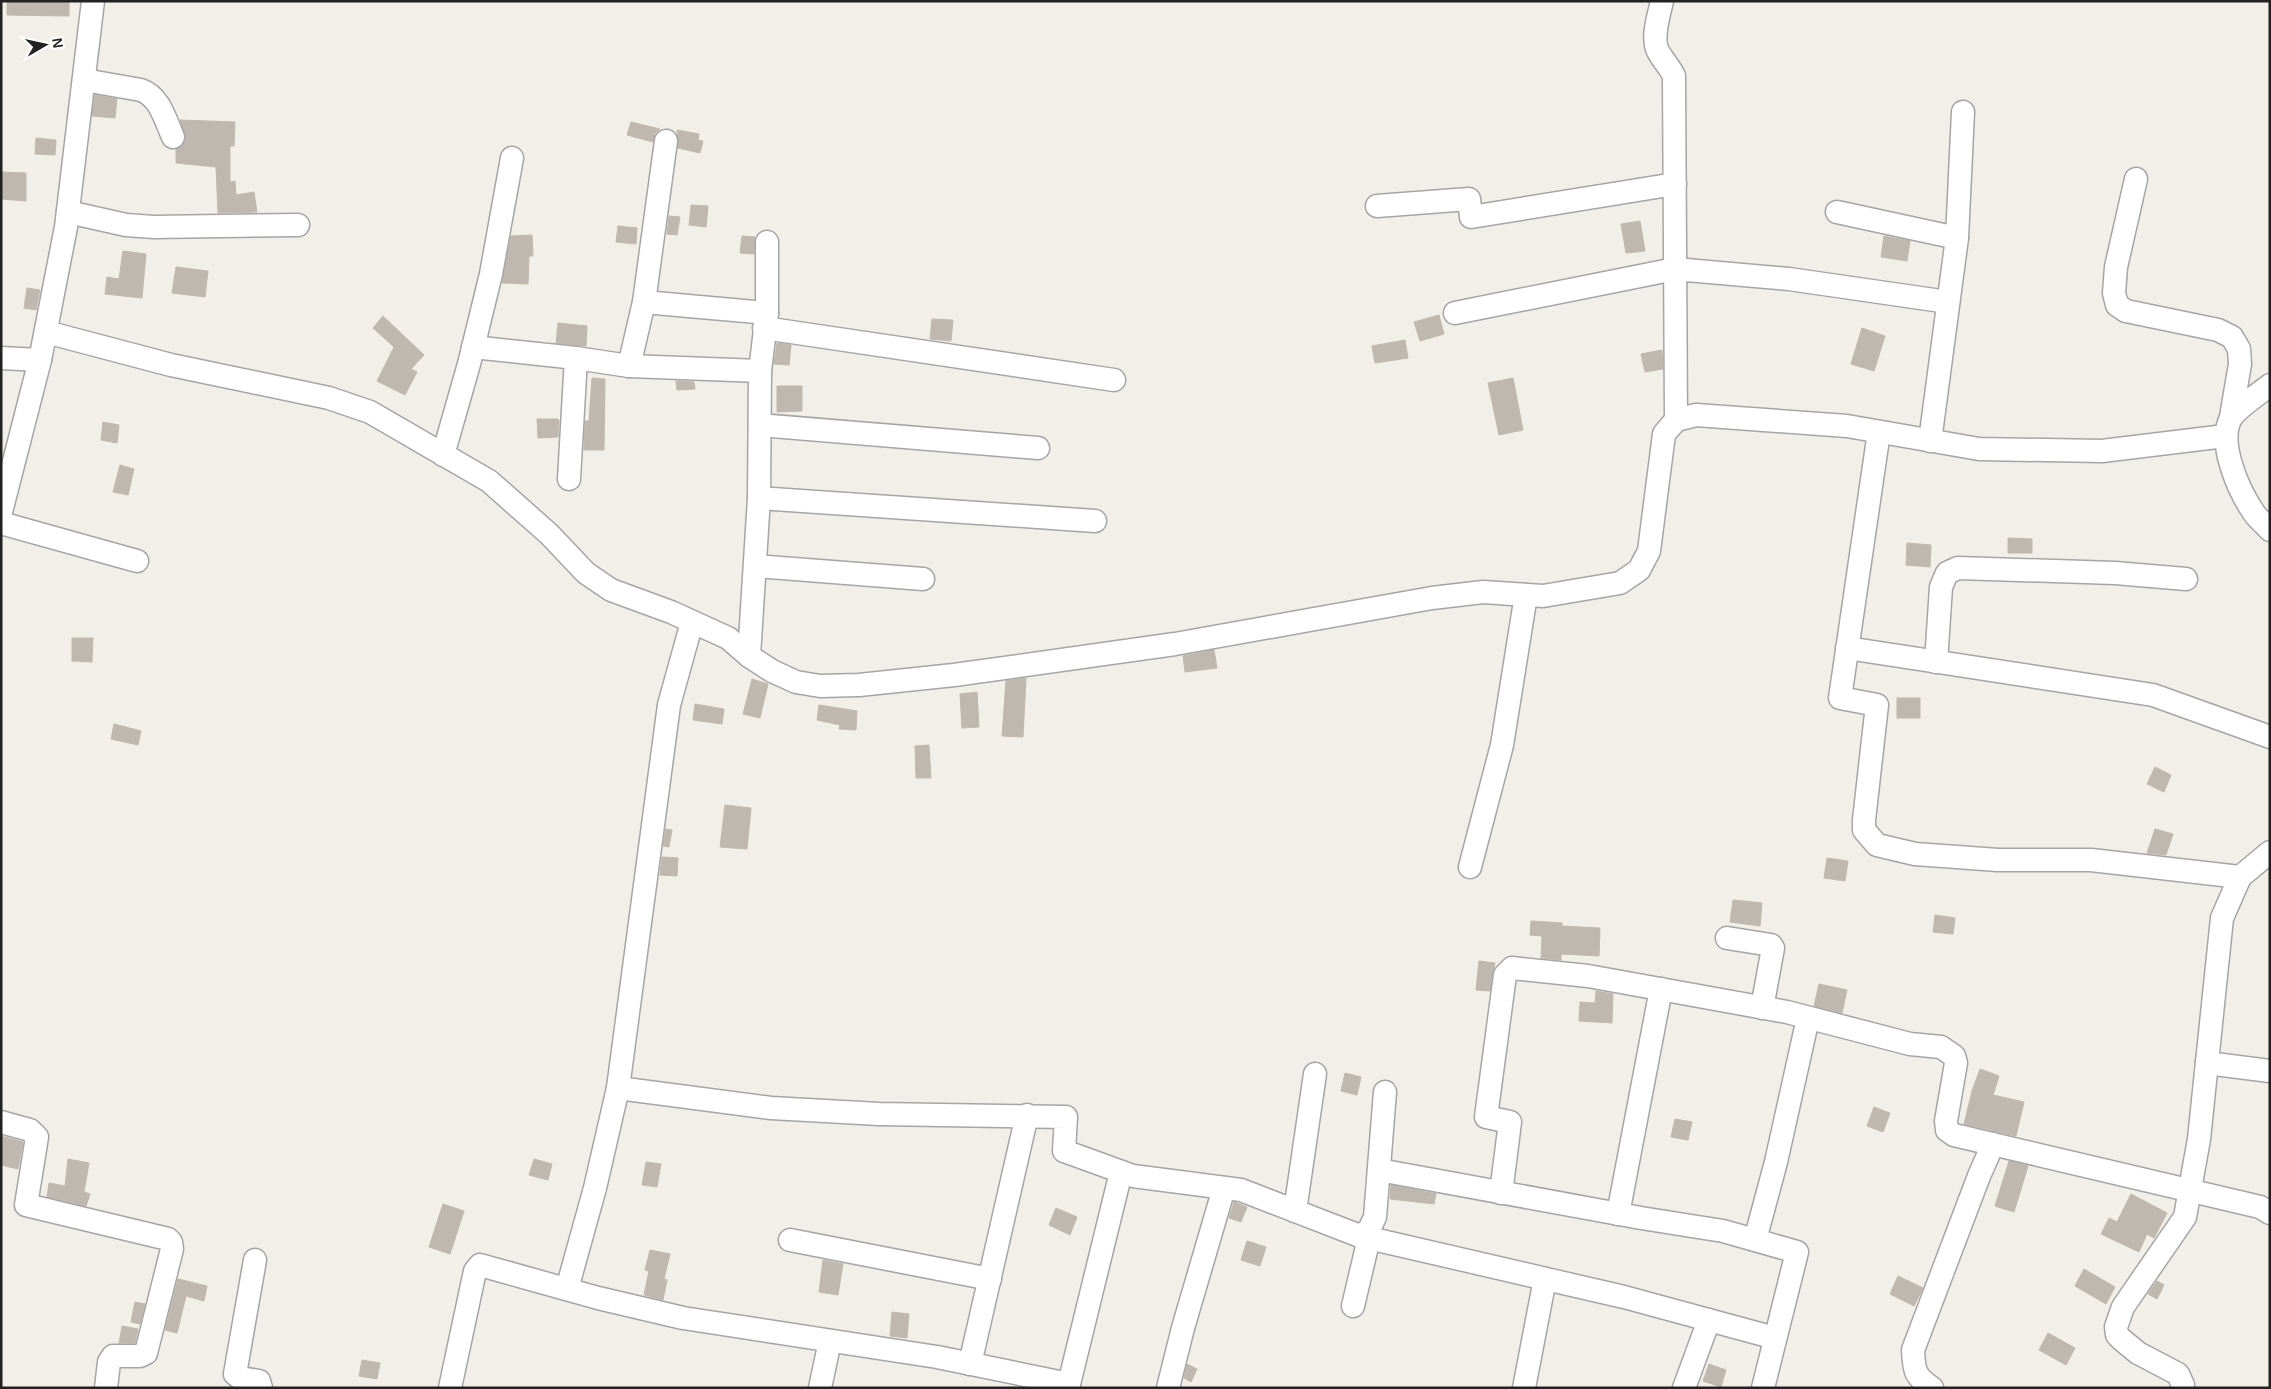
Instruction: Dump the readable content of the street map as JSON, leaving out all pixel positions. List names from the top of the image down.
{
  "north": "right"
}
